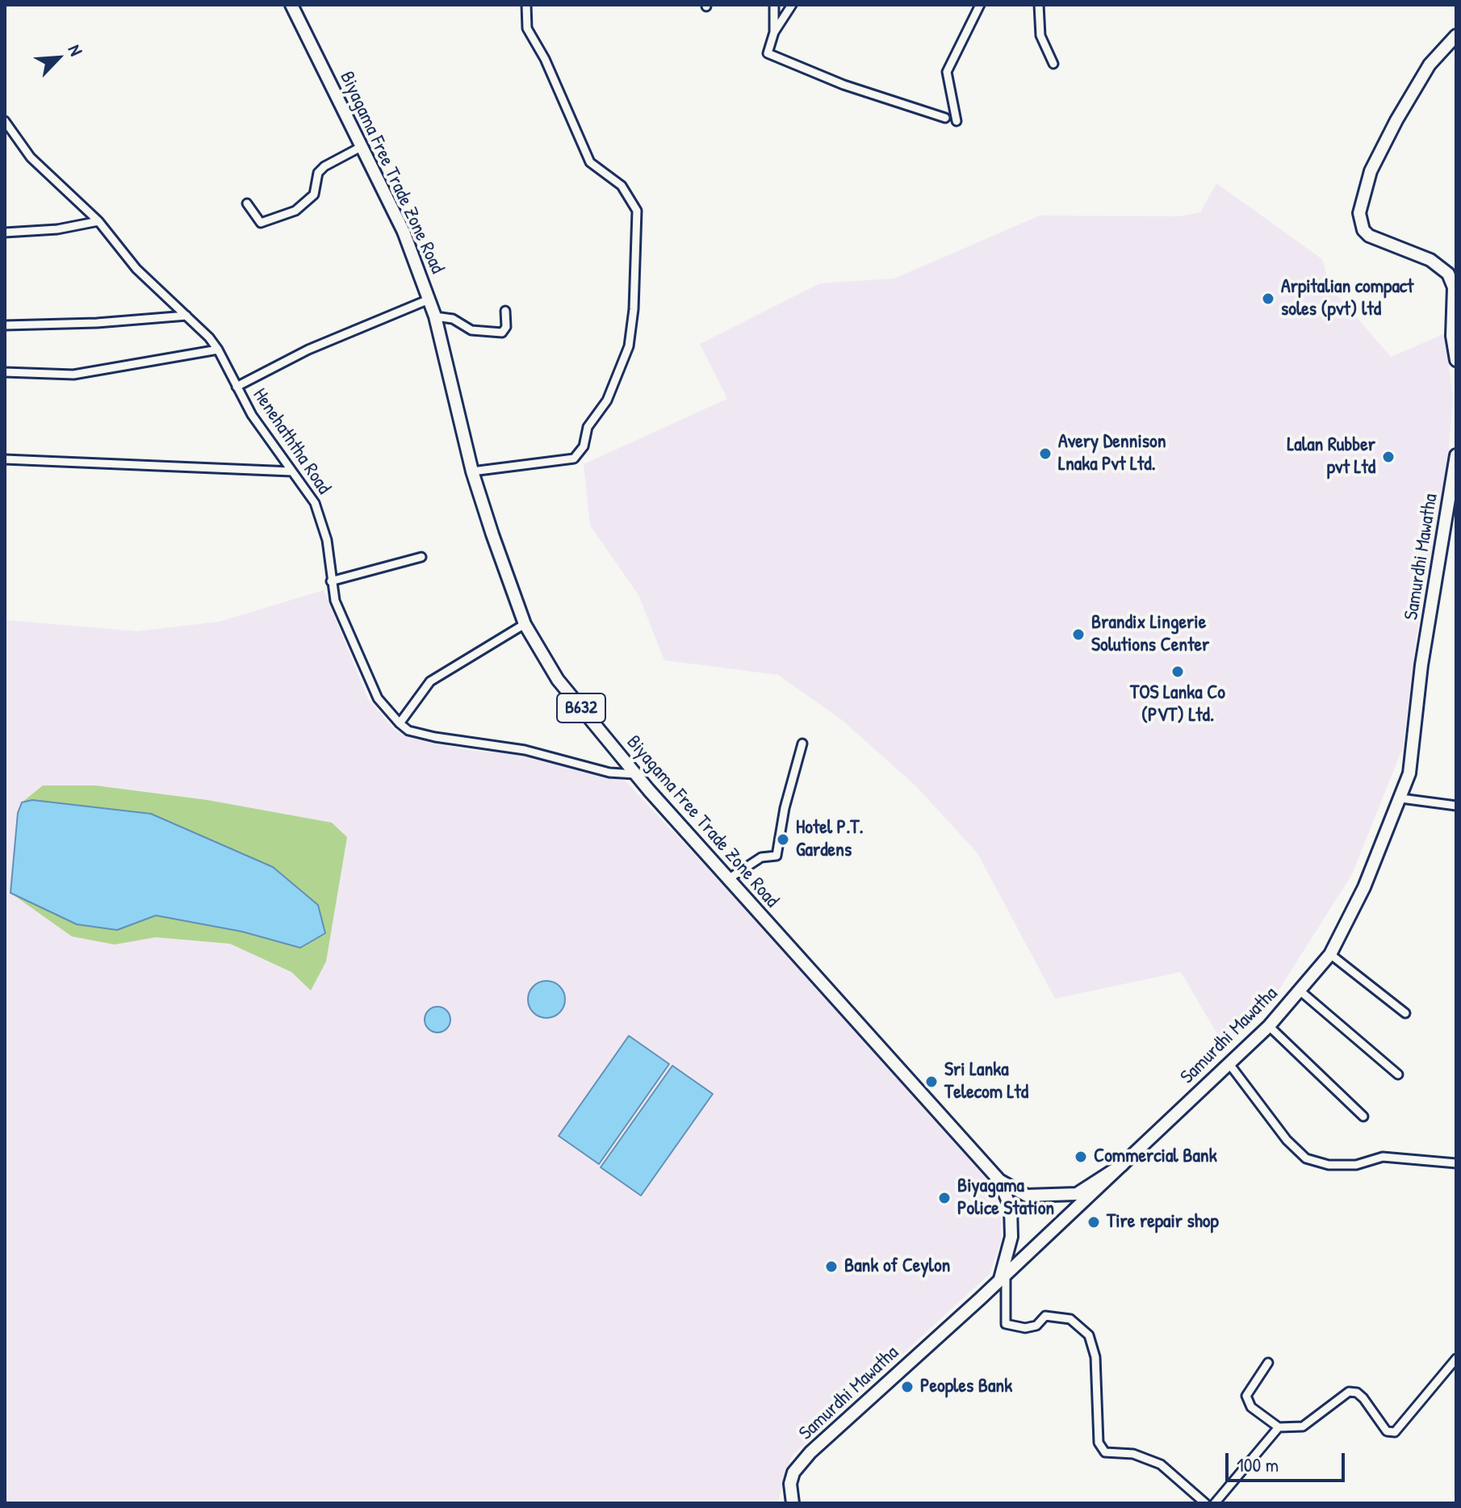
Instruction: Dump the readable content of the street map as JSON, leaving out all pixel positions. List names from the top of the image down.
{
  "streets": {
    "main road": ["Biyagama Free Trade Zone Road", "Samurdhi Mawatha", "B632"],
    "street": ["Henehaththa Road"]
  },
  "crossings": [
    ["Biyagama Free Trade Zone Road", "Henehaththa Road"],
    ["Biyagama Free Trade Zone Road", "Samurdhi Mawatha"]
  ],
  "places": [
    "Arpitalian compact soles (pvt) ltd",
    "Avery Dennison Lnaka Pvt Ltd.",
    "Lalan Rubber pvt Ltd",
    "Brandix Lingerie Solutions Center",
    "TOS Lanka Co (PVT) Ltd.",
    "Hotel P.T. Gardens",
    "Sri Lanka Telecom Ltd",
    "Commercial Bank",
    "Biyagama Police Station",
    "Tire repair shop",
    "Bank of Ceylon",
    "Peoples Bank"
  ],
  "scale_bar": "100 m",
  "north": "top right"
}
